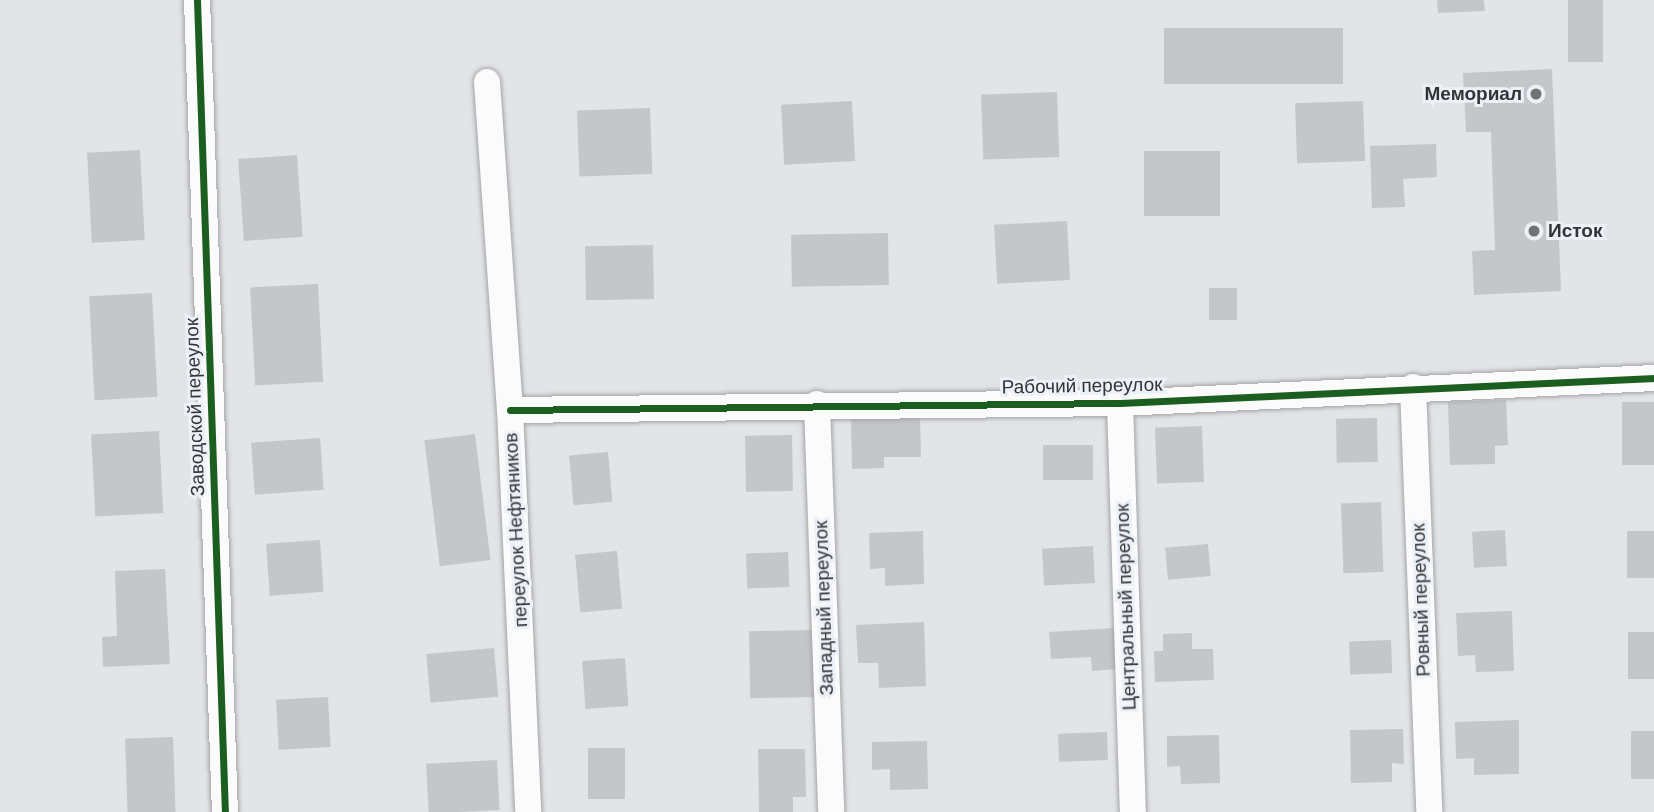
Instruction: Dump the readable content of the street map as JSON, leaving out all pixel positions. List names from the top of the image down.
{
  "streets": {
    "street": [
      "Рабочий переулок",
      "Заводской переулок",
      "переулок Нефтяников",
      "Ровный переулок",
      "Центральный переулок",
      "Западный переулок"
    ]
  },
  "crossings": [
    ["Рабочий переулок", "переулок Нефтяников"],
    ["Рабочий переулок", "Ровный переулок"],
    ["Рабочий переулок", "Центральный переулок"],
    ["Рабочий переулок", "Западный переулок"]
  ],
  "places": ["Мемориал", "Исток"]
}
